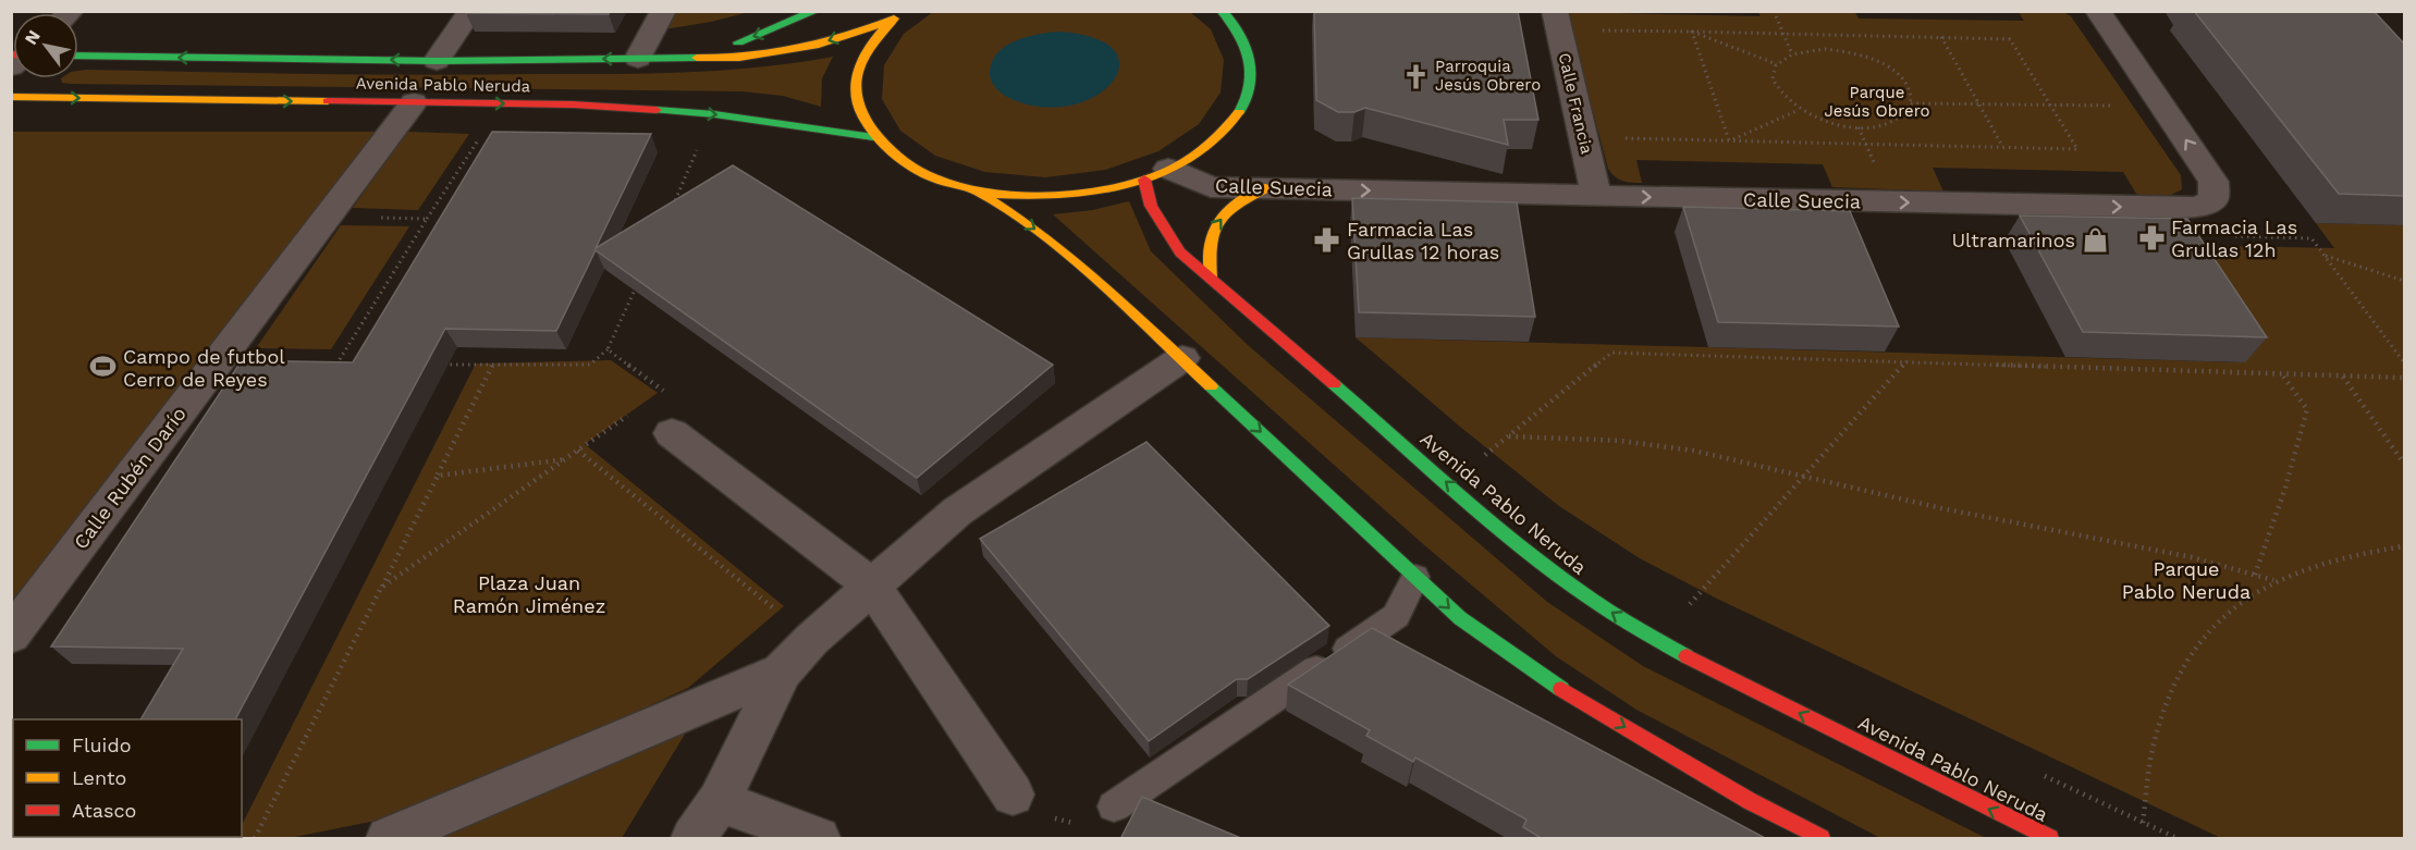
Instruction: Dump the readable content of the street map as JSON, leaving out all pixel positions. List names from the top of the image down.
{
  "streets": {
    "main road": ["Avenida Pablo Neruda"],
    "street": ["Calle Francia", "Calle Suecia", "Calle Rubén Darío"]
  },
  "crossings": [
    ["Avenida Pablo Neruda", "Calle Suecia"],
    ["Avenida Pablo Neruda", "Calle Rubén Darío"],
    ["Calle Francia", "Calle Suecia"]
  ],
  "one_way": ["Calle Suecia"],
  "parks": ["Parque Jesús Obrero", "Parque Pablo Neruda", "Plaza Juan Ramón Jiménez"],
  "places": {
    "church": ["Parroquia Jesús Obrero"],
    "pharmacy": ["Farmacia Las Grullas 12h", "Farmacia Las Grullas 12 horas"],
    "shop": ["Ultramarinos"],
    "sports": ["Campo de futbol Cerro de Reyes"]
  },
  "legend": ["Fluido", "Lento", "Atasco"],
  "north": "top left"
}
